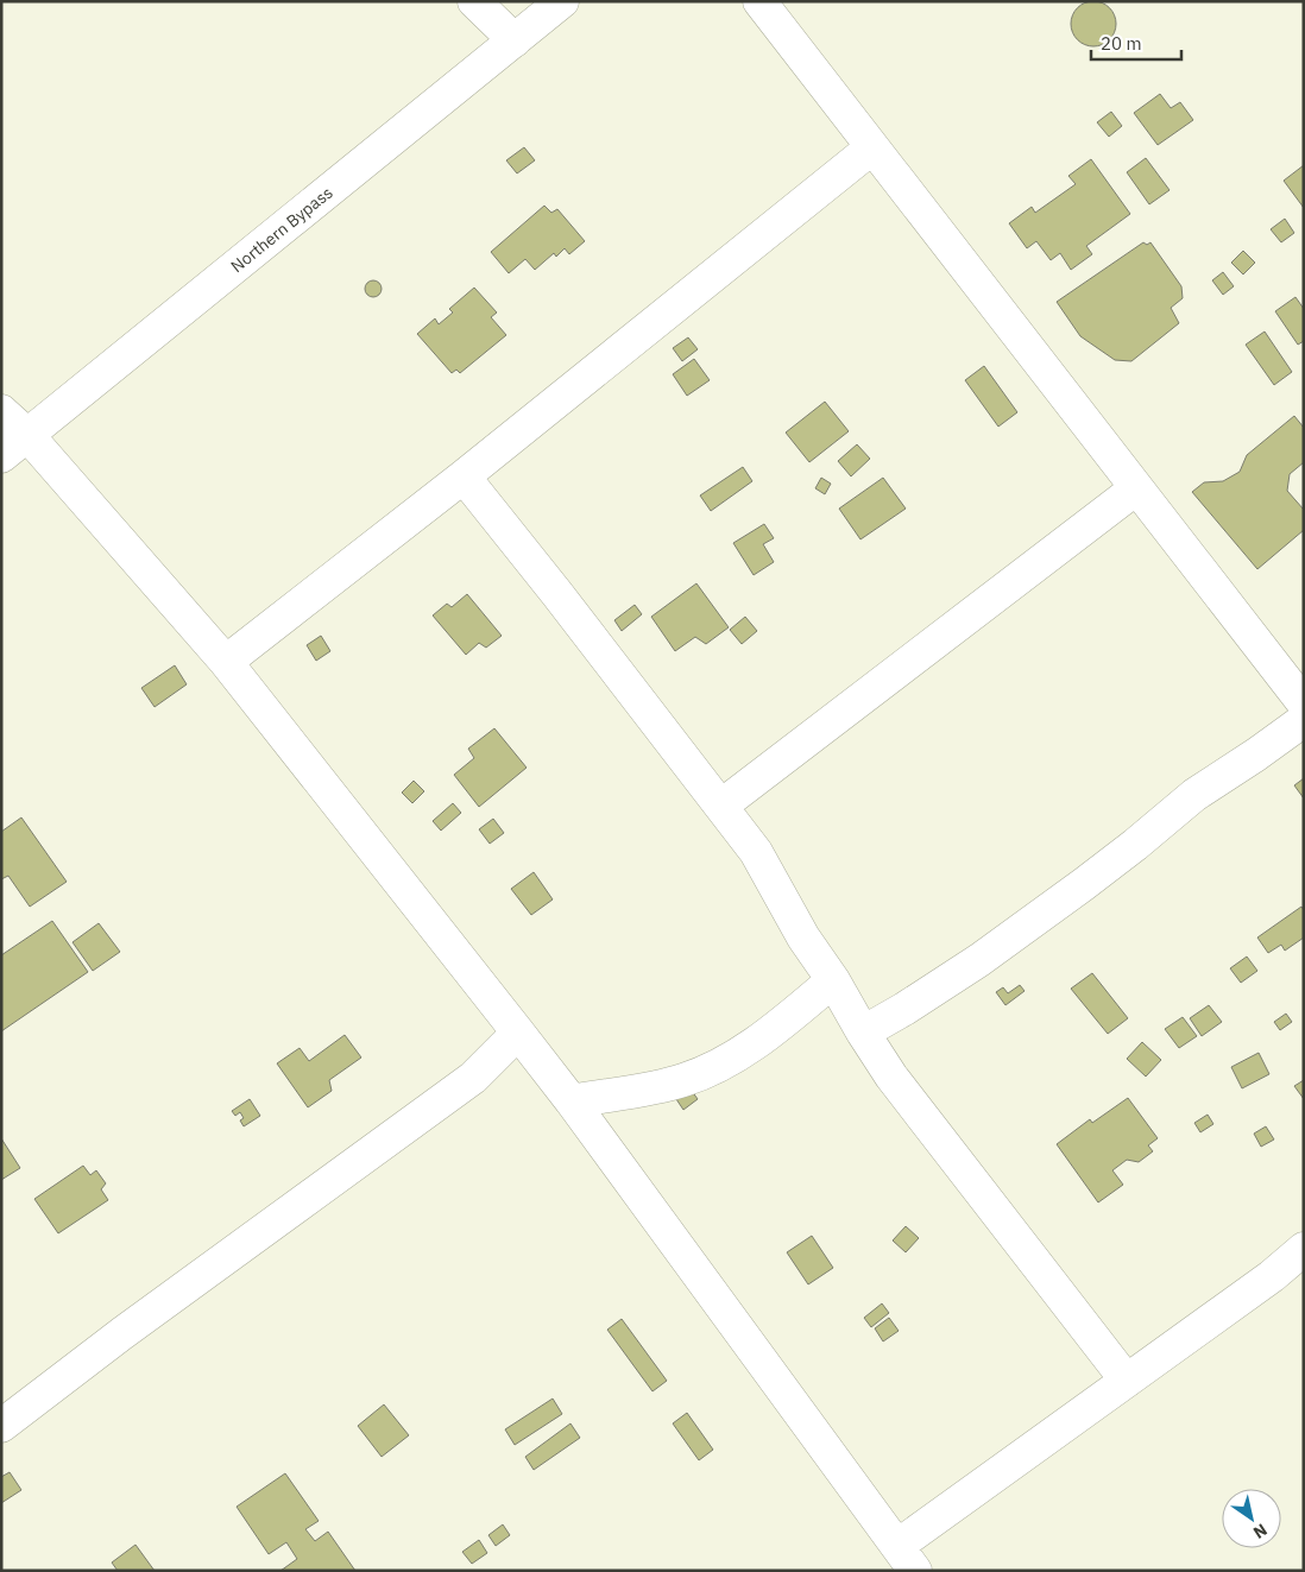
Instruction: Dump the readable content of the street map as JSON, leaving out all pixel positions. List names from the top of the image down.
{
  "streets": {
    "street": ["Northern Bypass"]
  },
  "scale_bar": "20 m",
  "north": "bottom right"
}
